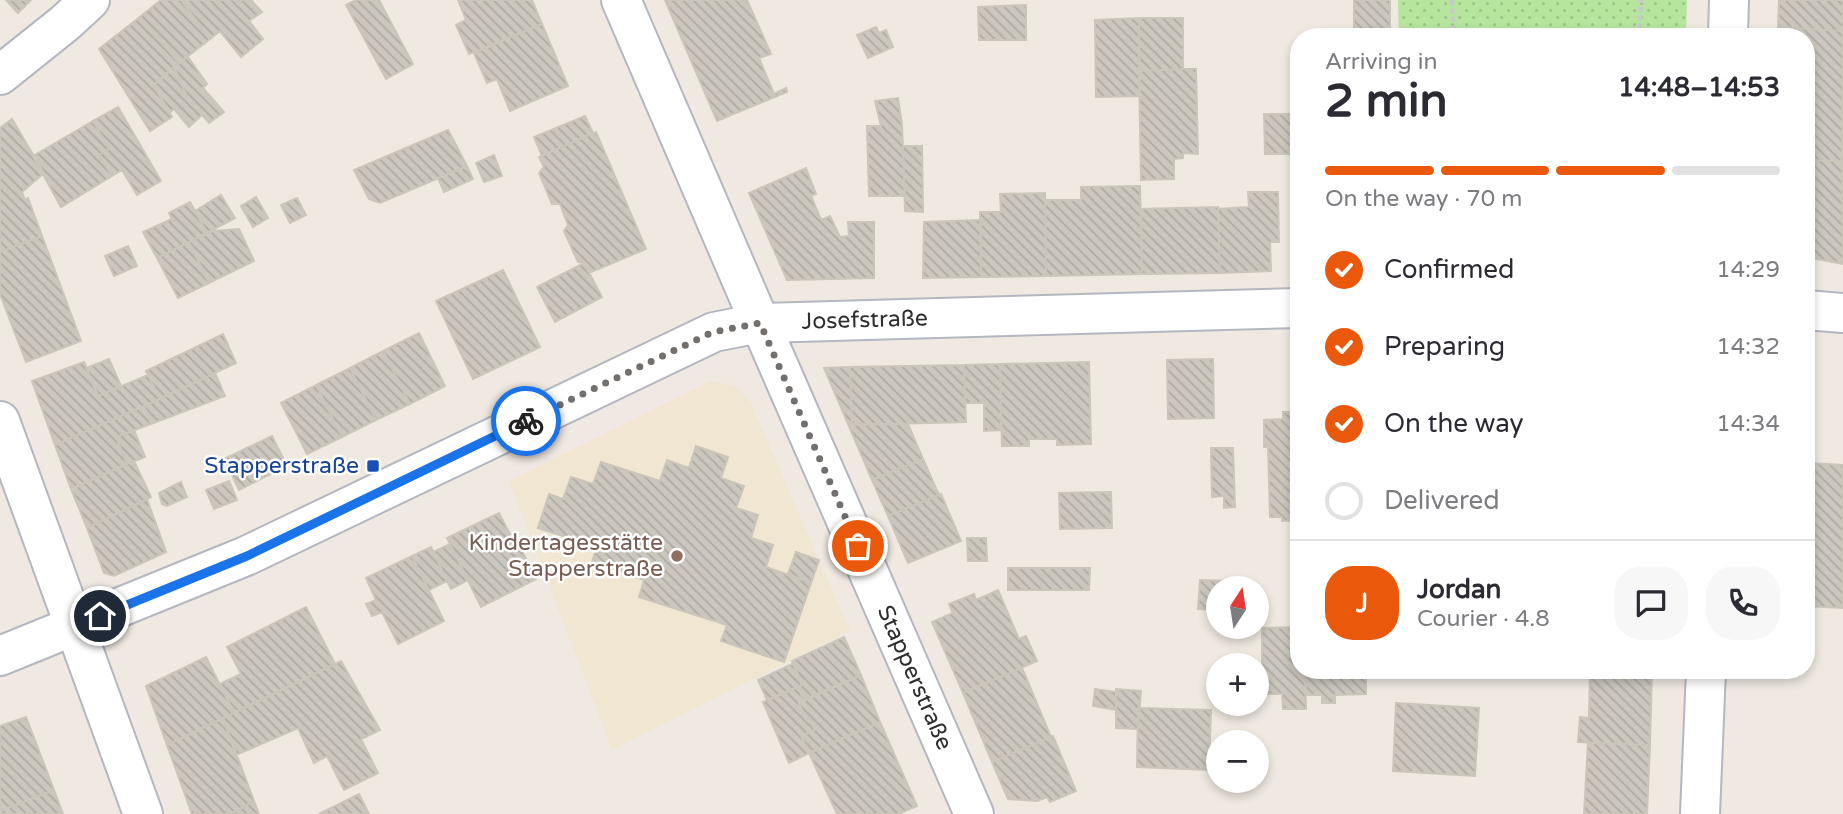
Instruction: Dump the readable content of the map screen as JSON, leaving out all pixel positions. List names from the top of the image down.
{
  "streets": {
    "street": ["Josefstraße", "Stapperstraße"]
  },
  "crossings": [
    ["Josefstraße", "Stapperstraße"]
  ],
  "places": {
    "transit": ["Stapperstraße"],
    "other": ["Kindertagesstätte Stapperstraße"]
  },
  "north": "top",
  "page": {
    "heading": ["2 min", "Arriving in", "14:48–14:53"],
    "panel": ["Jordan", "Courier · 4.8"],
    "bar": "On the way · 70 m",
    "list": [
      ["Confirmed", "14:29"],
      ["Preparing", "14:32"],
      ["On the way", "14:34"],
      "Delivered"
    ],
    "round": "J",
    "map_buttons": ["+", "−"]
  }
}
